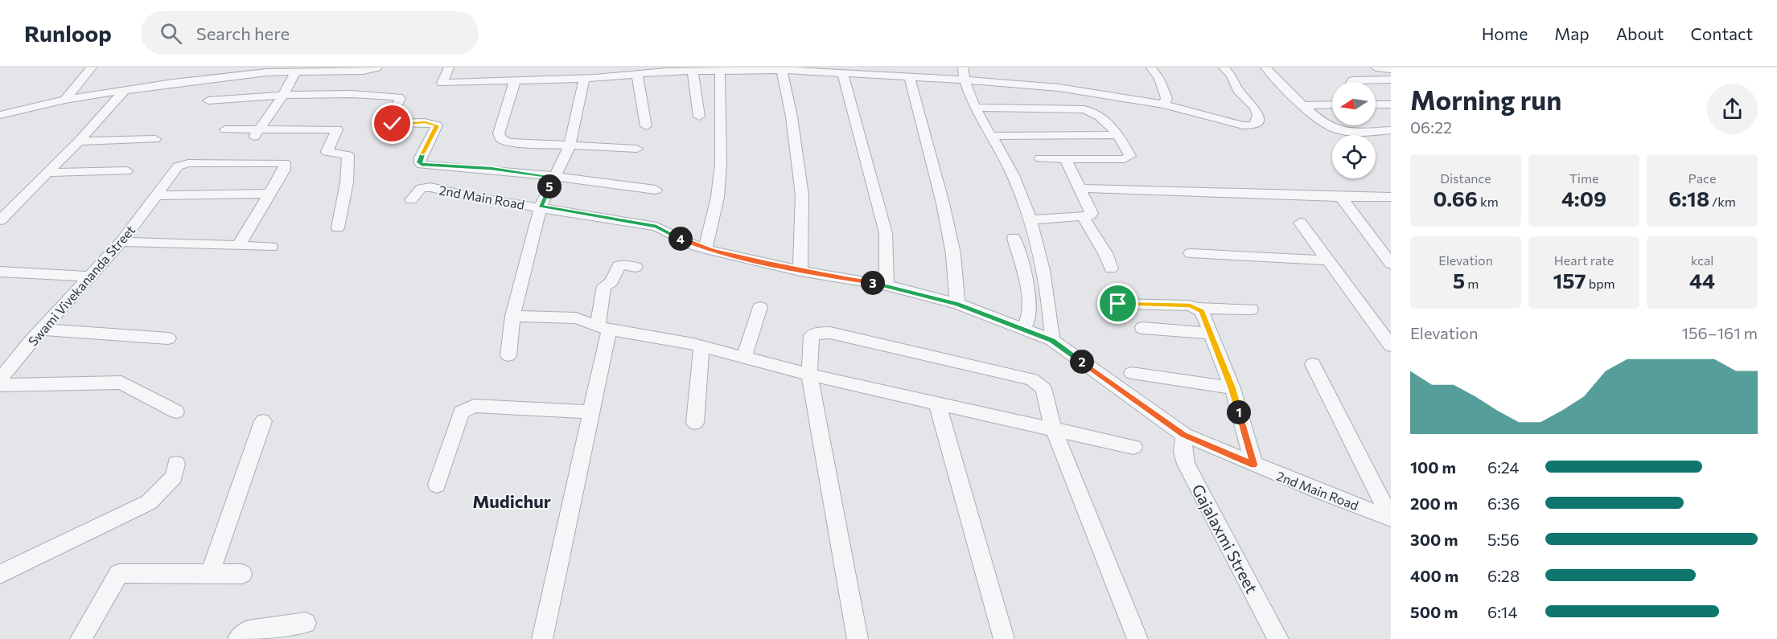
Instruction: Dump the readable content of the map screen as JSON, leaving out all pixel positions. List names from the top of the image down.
{
  "streets": {
    "street": ["2nd Main Road", "Swami Vivekananda Street", "Gajalaxmi Street"]
  },
  "crossings": [
    ["2nd Main Road", "Gajalaxmi Street"]
  ],
  "districts": ["Mudichur"],
  "north": "left",
  "page": {
    "header": "Runloop",
    "search": "Search here",
    "nav": [
      "Home",
      "Map",
      "About",
      "Contact"
    ],
    "heading": ["Morning run", "06:22"],
    "stats": [
      ["Distance", "0.66 km"],
      ["Time", "4:09"],
      ["Pace", "6:18 /km"],
      ["Elevation", "5 m"],
      ["Heart rate", "157 bpm"],
      ["kcal", "44"]
    ],
    "pins": [
      "5",
      "4",
      "3",
      "2",
      "1"
    ],
    "chart": ["Elevation", "156–161 m"],
    "list": [
      {
        "name": "100 m",
        "note": "6:24"
      },
      {
        "name": "200 m",
        "note": "6:36"
      },
      {
        "name": "300 m",
        "note": "5:56"
      },
      {
        "name": "400 m",
        "note": "6:28"
      },
      {
        "name": "500 m",
        "note": "6:14"
      }
    ]
  }
}
